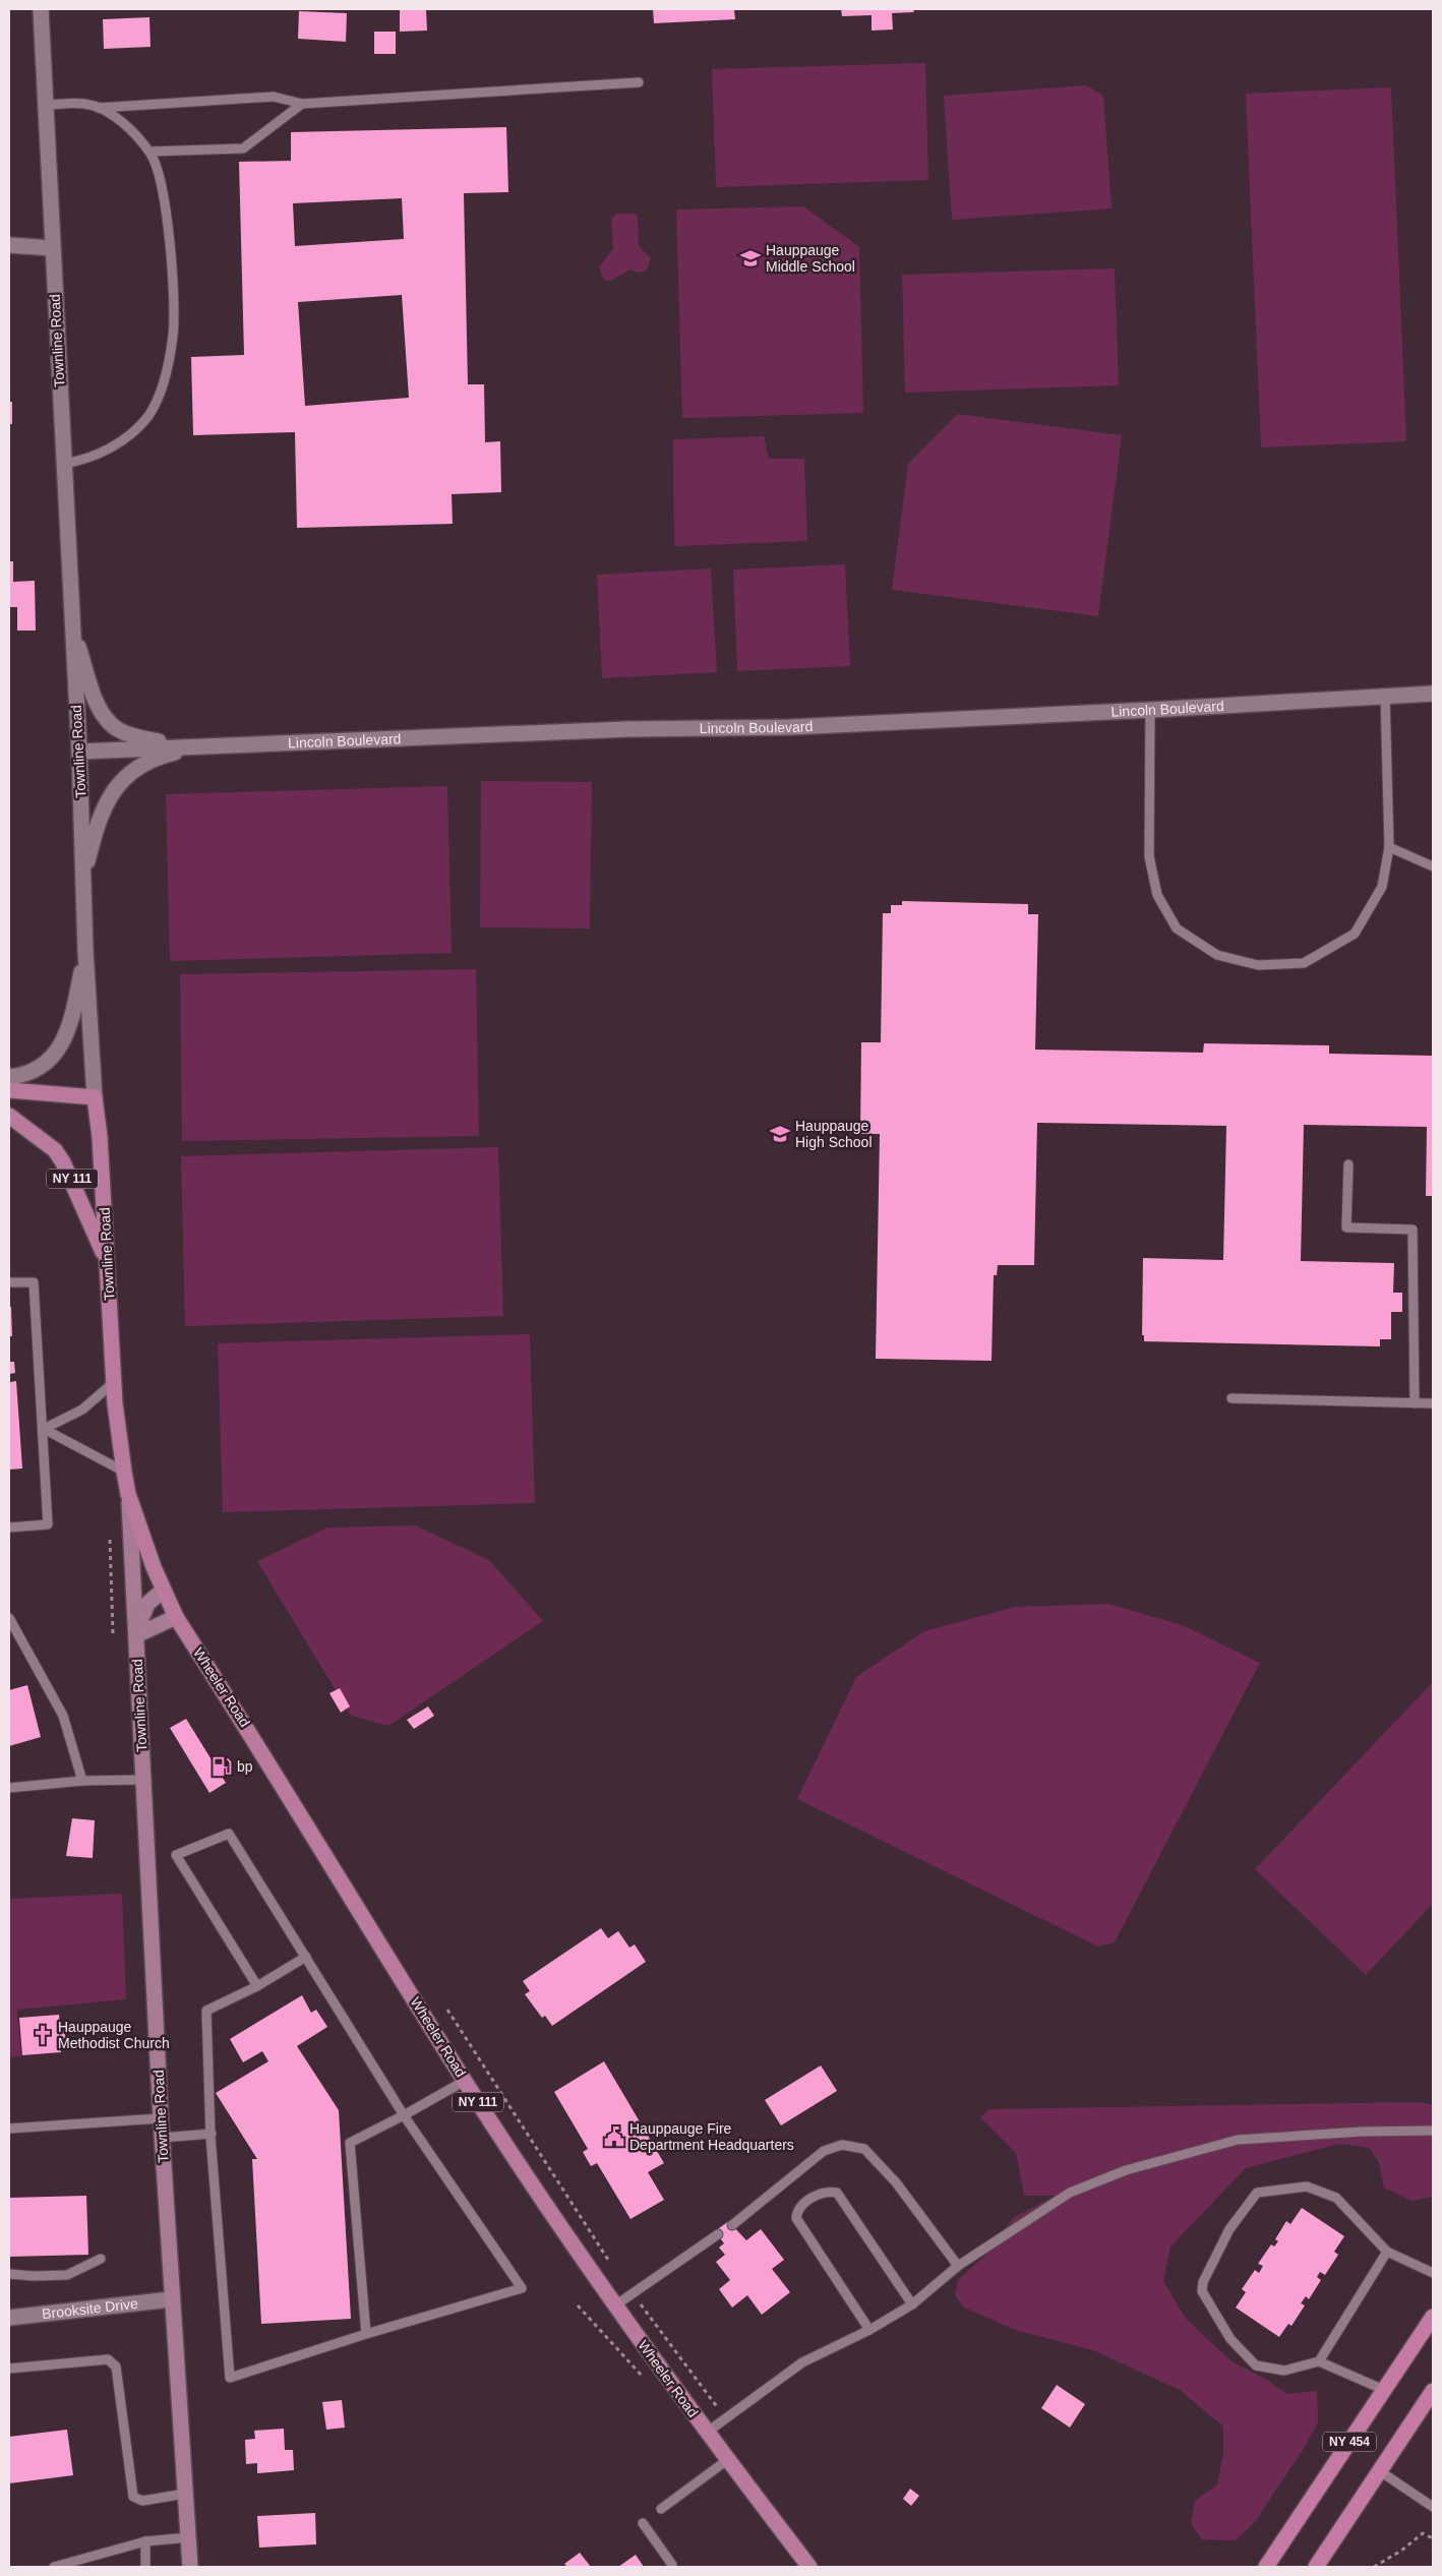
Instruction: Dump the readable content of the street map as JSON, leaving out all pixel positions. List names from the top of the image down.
{
  "streets": {
    "highway": ["NY 454"],
    "main road": ["Townline Road", "NY 111", "Wheeler Road"],
    "street": ["Lincoln Boulevard", "Brooksite Drive"]
  },
  "crossings": [
    ["Townline Road", "Lincoln Boulevard"],
    ["Townline Road", "NY 111"],
    ["Townline Road", "Wheeler Road"],
    ["Townline Road", "Brooksite Drive"]
  ],
  "places": {
    "school or university": ["Hauppauge Middle School", "Hauppauge High School"],
    "fuel station": ["bp"],
    "church": ["Hauppauge Methodist Church"],
    "public building": ["Hauppauge Fire Department Headquarters"]
  }
}
